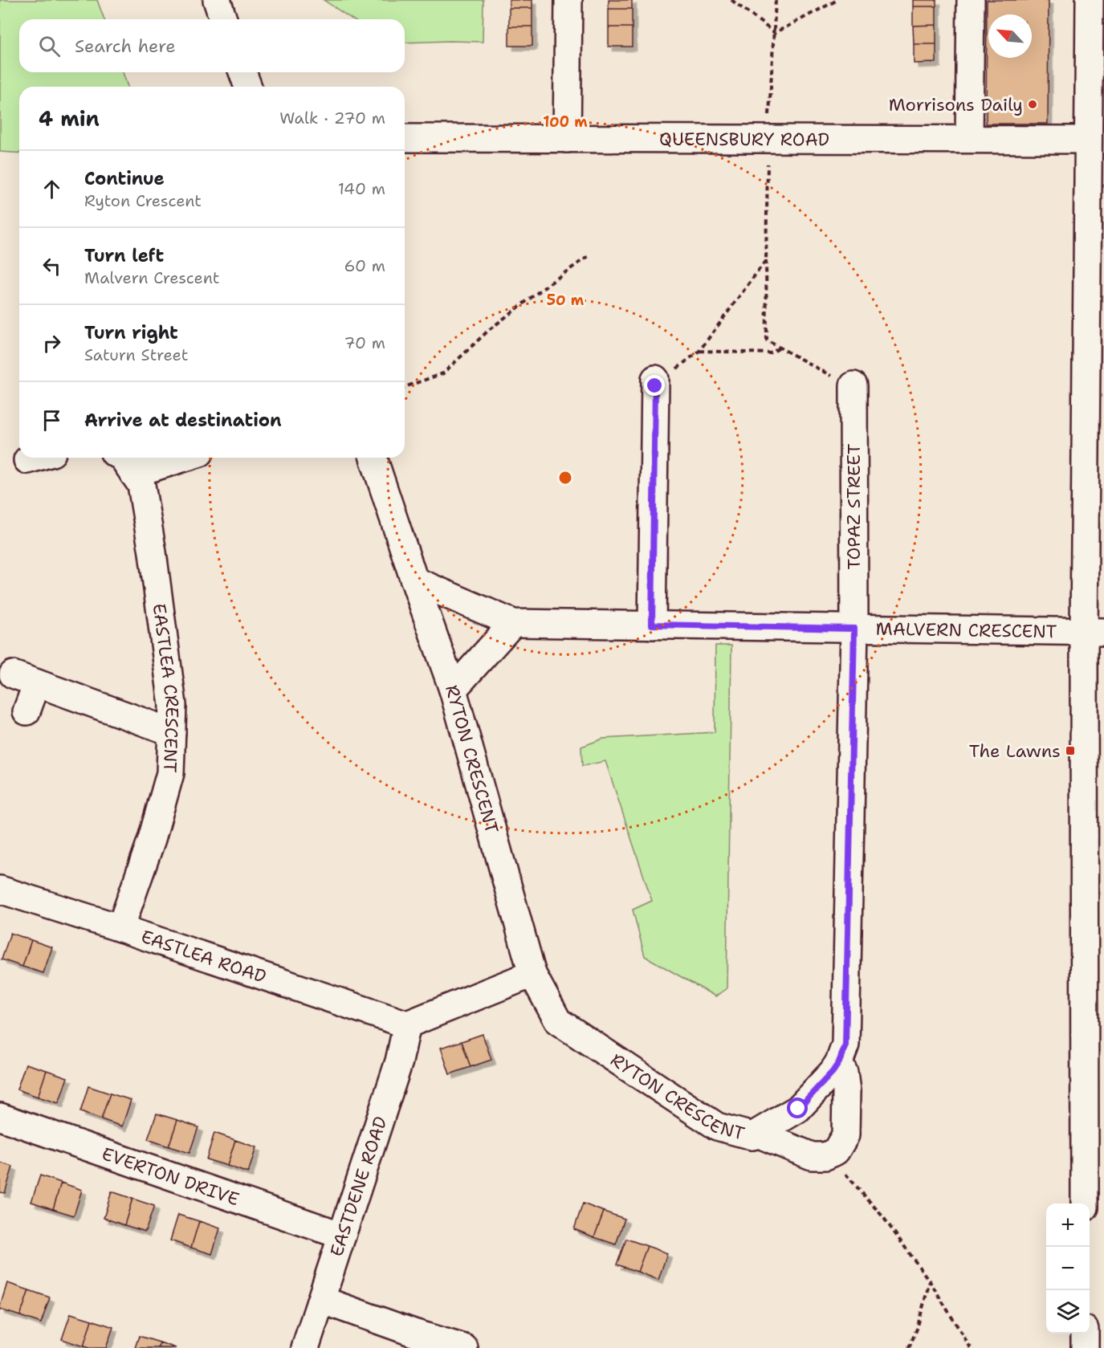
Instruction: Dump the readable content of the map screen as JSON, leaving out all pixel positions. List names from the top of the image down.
{
  "streets": {
    "street": [
      "QUEENSBURY ROAD",
      "TOPAZ STREET",
      "MALVERN CRESCENT",
      "EASTLEA CRESCENT",
      "RYTON CRESCENT",
      "EASTLEA ROAD",
      "EVERTON DRIVE",
      "EASTDENE ROAD"
    ]
  },
  "crossings": [
    ["TOPAZ STREET", "MALVERN CRESCENT"],
    ["TOPAZ STREET", "RYTON CRESCENT"],
    ["MALVERN CRESCENT", "RYTON CRESCENT"],
    ["EASTLEA CRESCENT", "EASTLEA ROAD"],
    ["EASTLEA ROAD", "EASTDENE ROAD"],
    ["EVERTON DRIVE", "EASTDENE ROAD"]
  ],
  "places": {
    "other": ["Morrisons Daily"],
    "transit": ["The Lawns"]
  },
  "north": "top left",
  "page": {
    "search": "Search here",
    "heading": ["4 min", "Walk · 270 m"],
    "list": [
      ["Continue", "Ryton Crescent", "140 m"],
      ["Turn left", "Malvern Crescent", "60 m"],
      ["Turn right", "Saturn Street", "70 m"],
      "Arrive at destination"
    ],
    "map_buttons": ["+", "−"]
  },
  "rings": ["100 m", "50 m"]
}
